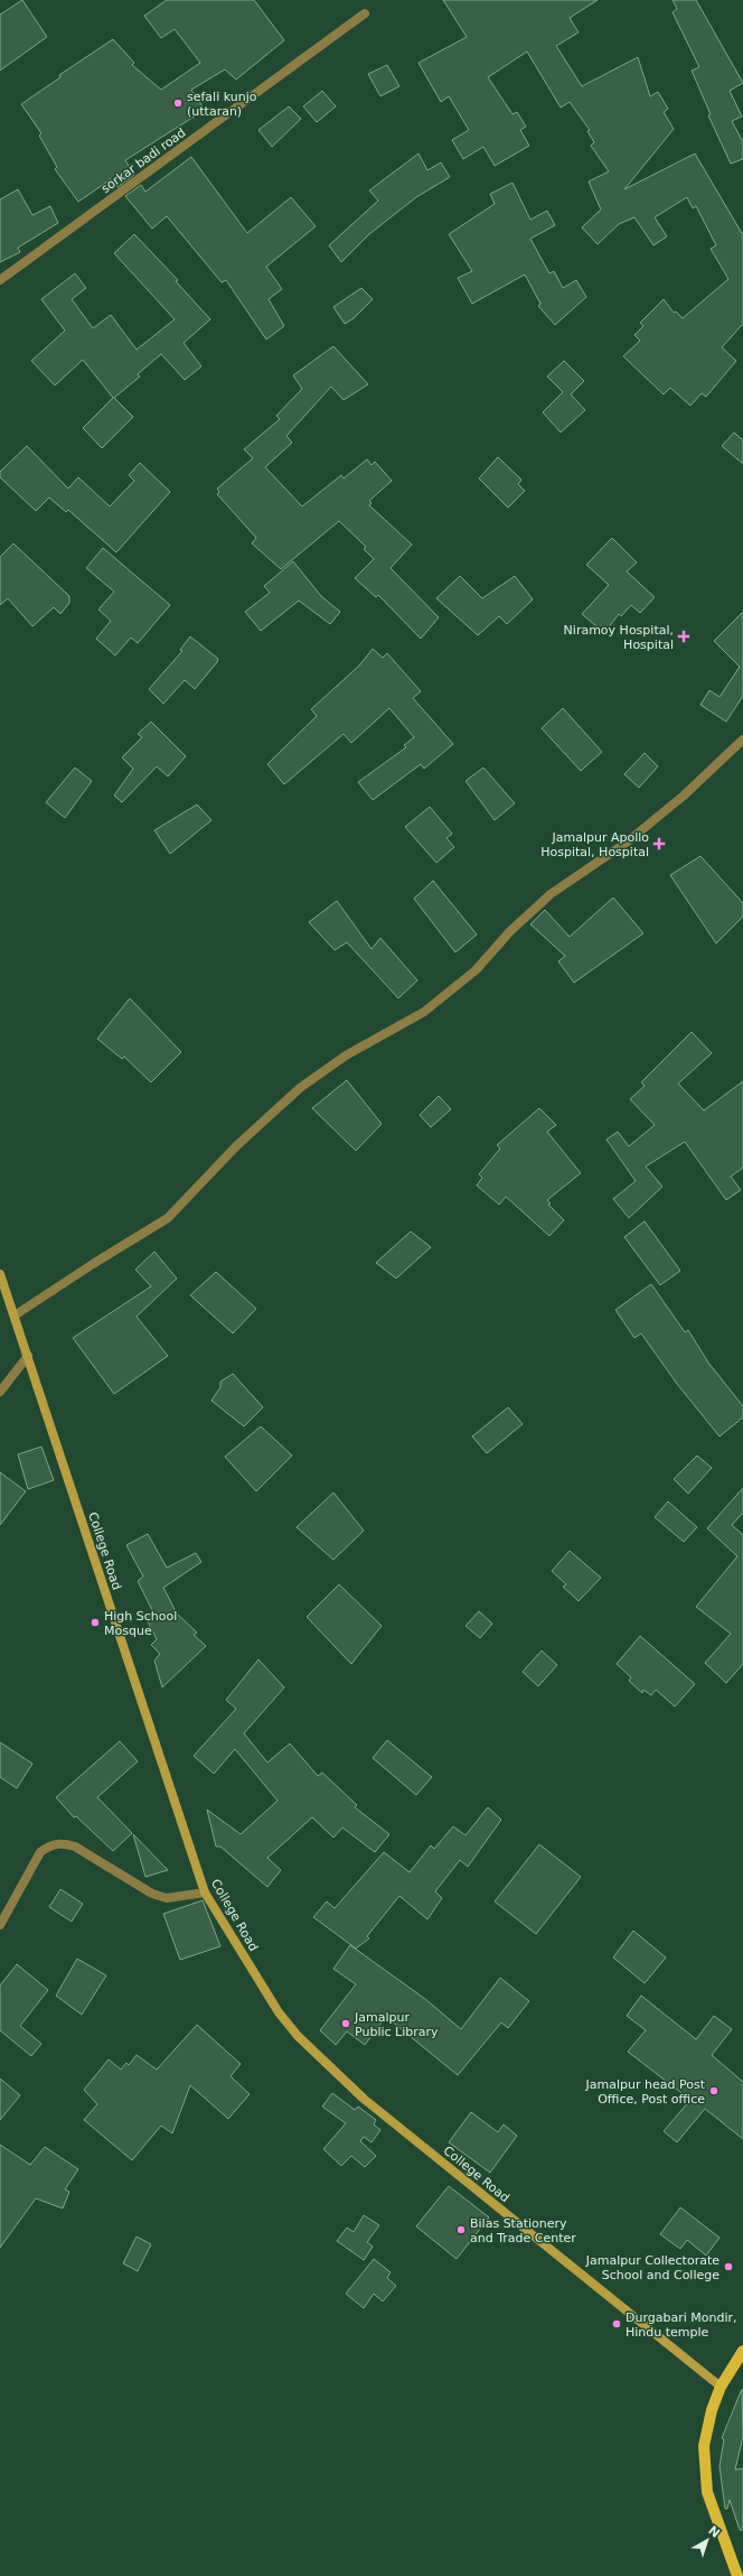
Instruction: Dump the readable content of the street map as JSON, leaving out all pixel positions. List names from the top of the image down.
{
  "streets": {
    "main road": ["College Road"],
    "street": ["sorkar badi road"]
  },
  "places": {
    "other": [
      "sefali kunjo (uttaran)",
      "High School Mosque",
      "Jamalpur Public Library",
      "Jamalpur head Post Office, Post office",
      "Bilas Stationery and Trade Center",
      "Jamalpur Collectorate School and College",
      "Durgabari Mondir, Hindu temple"
    ],
    "health": ["Niramoy Hospital, Hospital", "Jamalpur Apollo Hospital, Hospital"]
  },
  "north": "top right"
}
